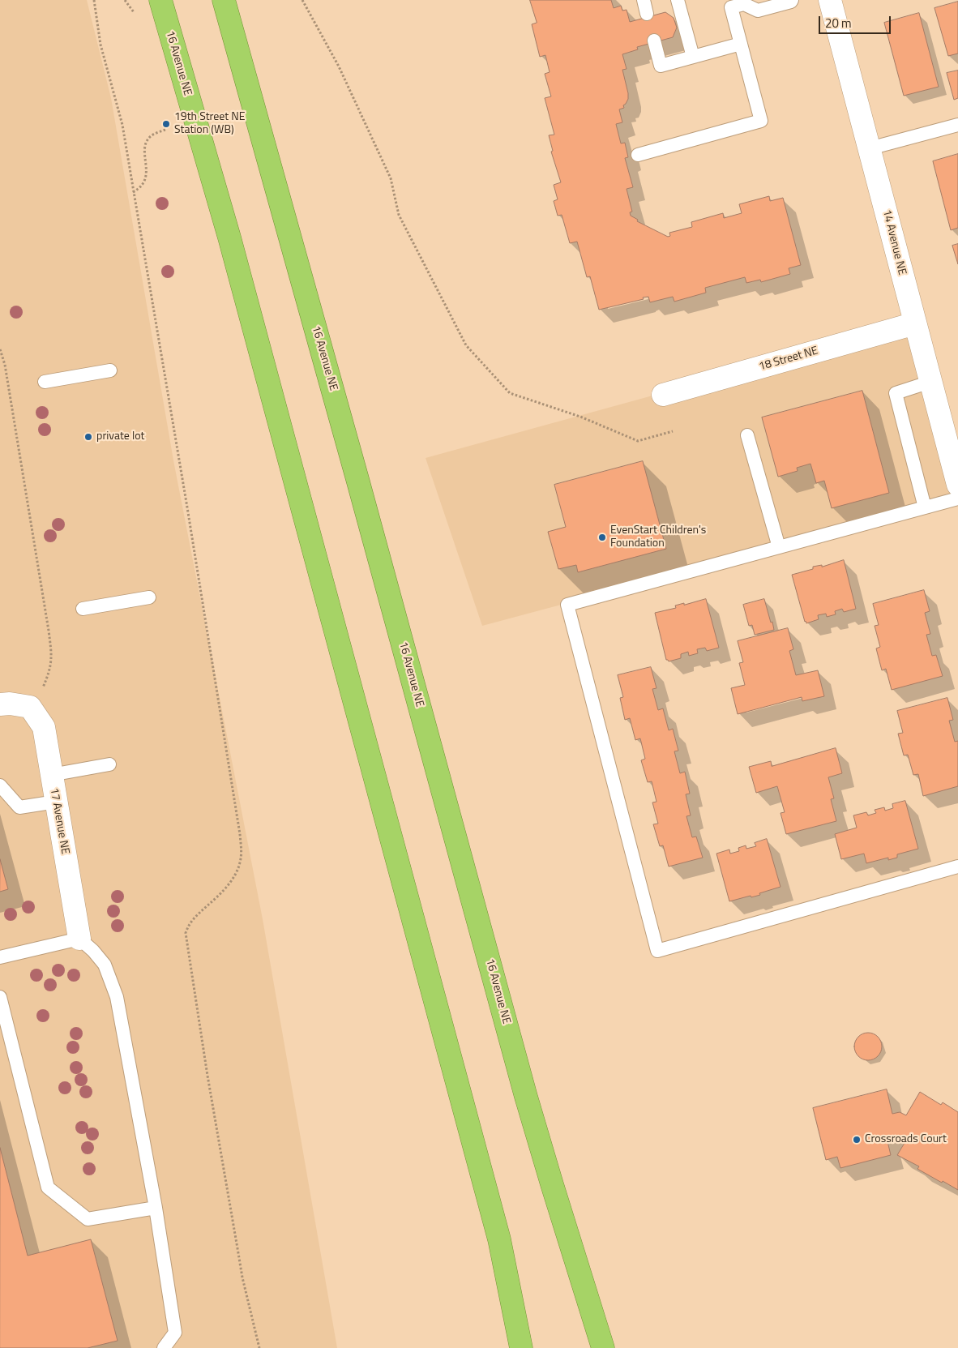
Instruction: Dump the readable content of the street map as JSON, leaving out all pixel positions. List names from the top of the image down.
{
  "streets": {
    "highway": ["16 Avenue NE"],
    "street": ["14 Avenue NE", "18 Street NE", "17 Avenue NE"]
  },
  "crossings": [
    ["14 Avenue NE", "18 Street NE"]
  ],
  "places": [
    "19th Street NE Station (WB)",
    "private lot",
    "EvenStart Children's Foundation",
    "Crossroads Court"
  ],
  "scale_bar": "20 m"
}
